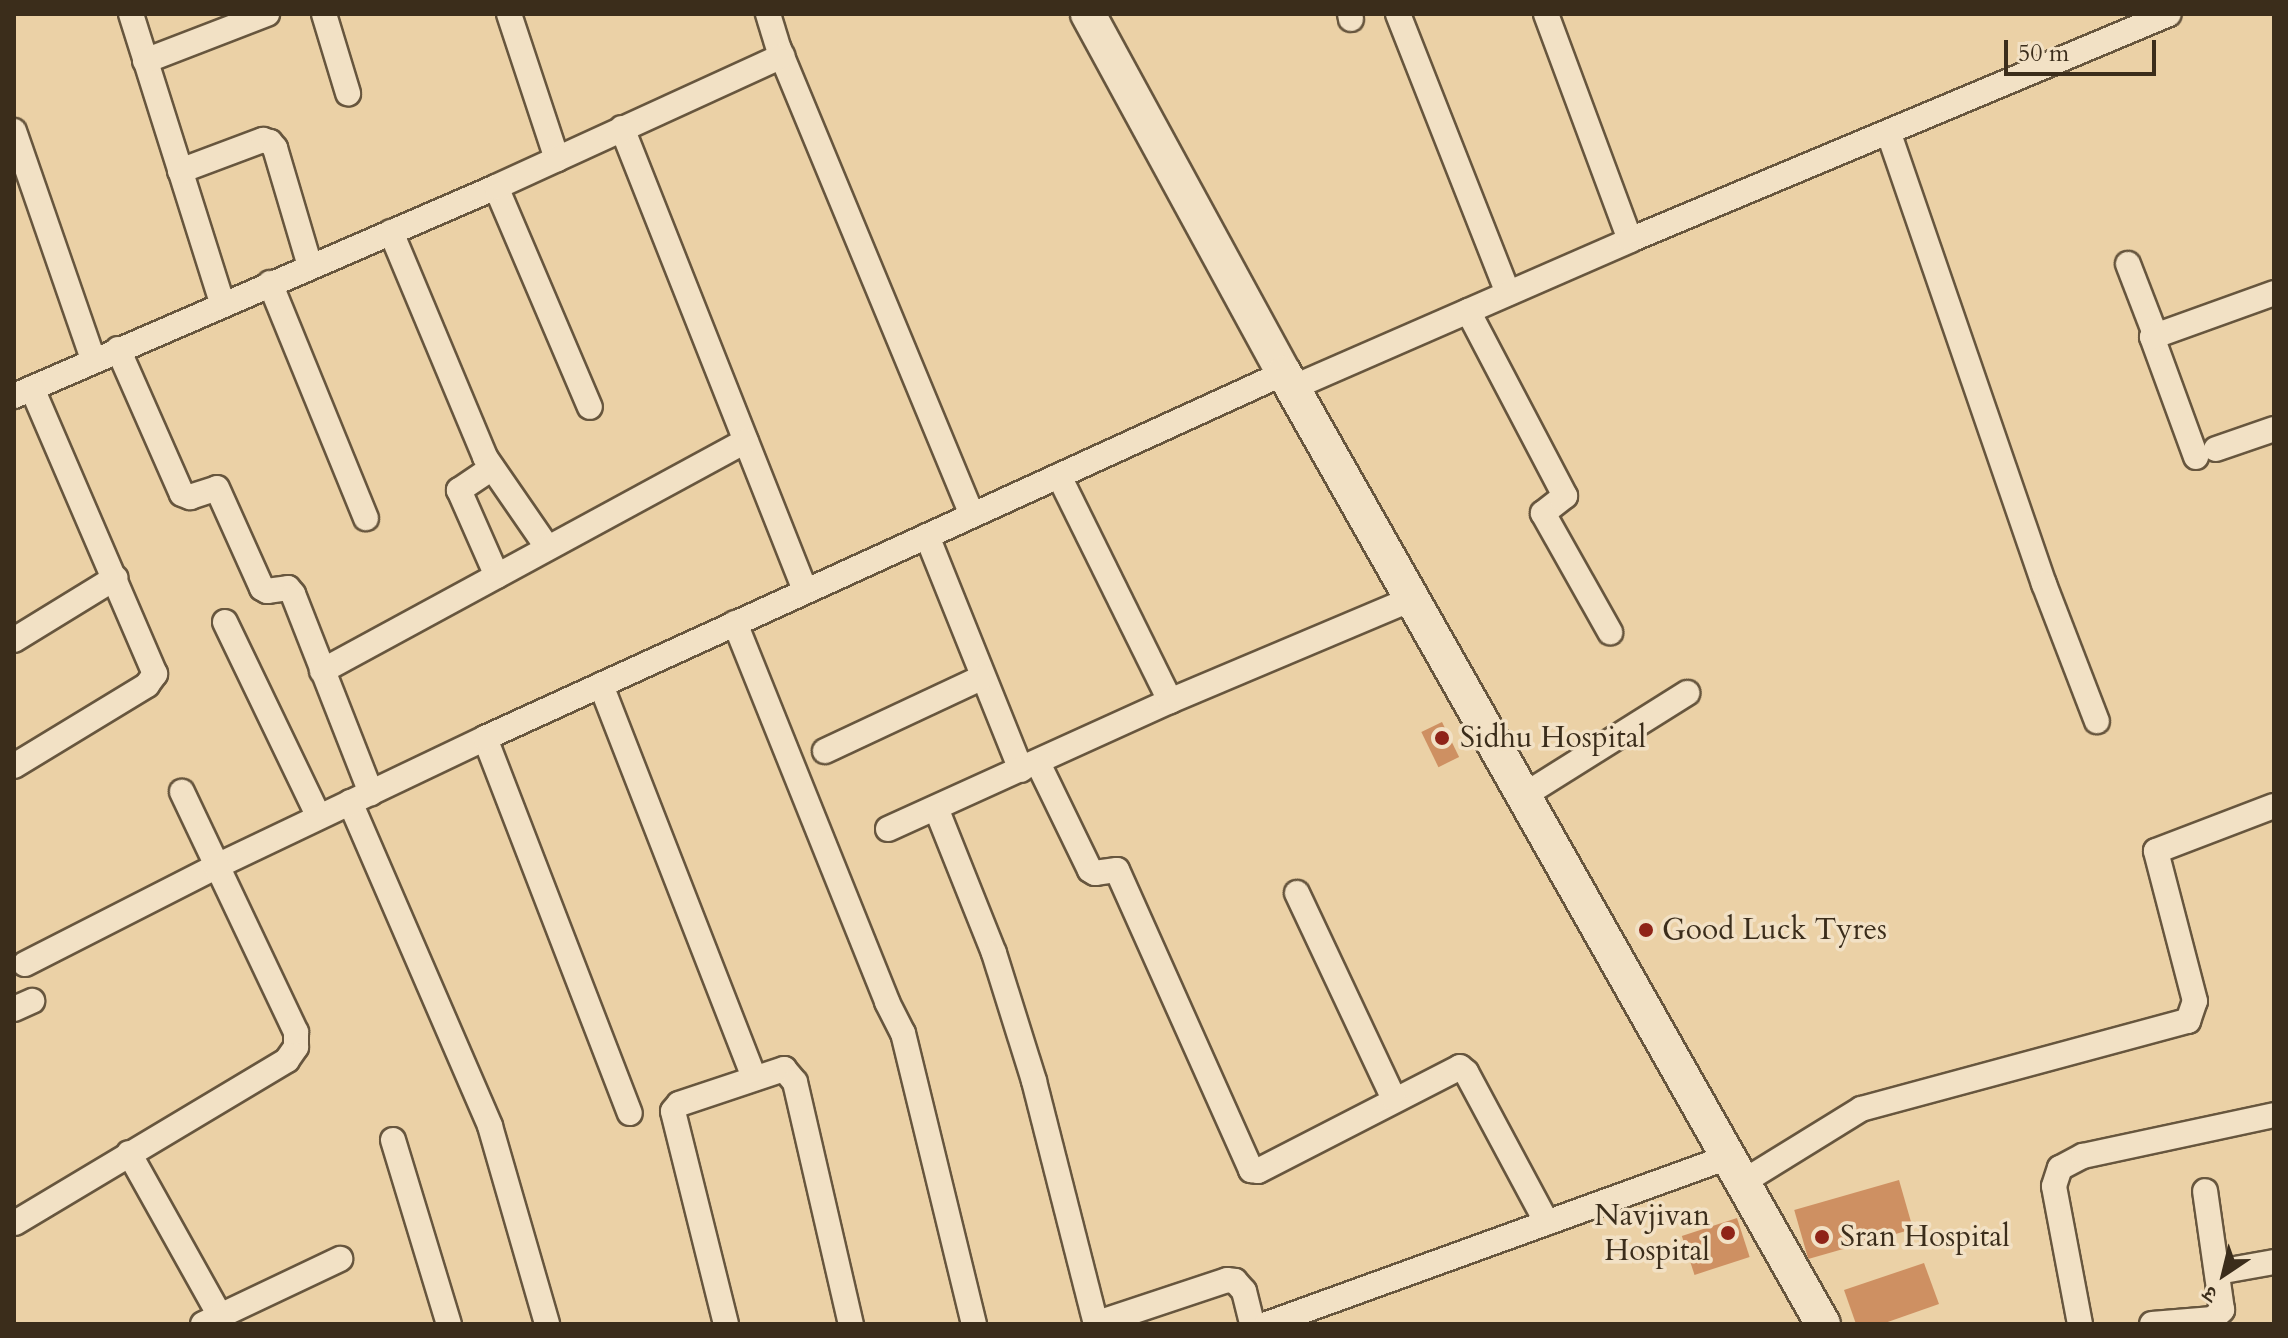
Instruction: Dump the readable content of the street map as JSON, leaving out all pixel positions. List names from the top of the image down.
{
  "places": [
    "Sidhu Hospital",
    "Good Luck Tyres",
    "Navjivan Hospital",
    "Sran Hospital"
  ],
  "scale_bar": "50 m",
  "north": "bottom left"
}
